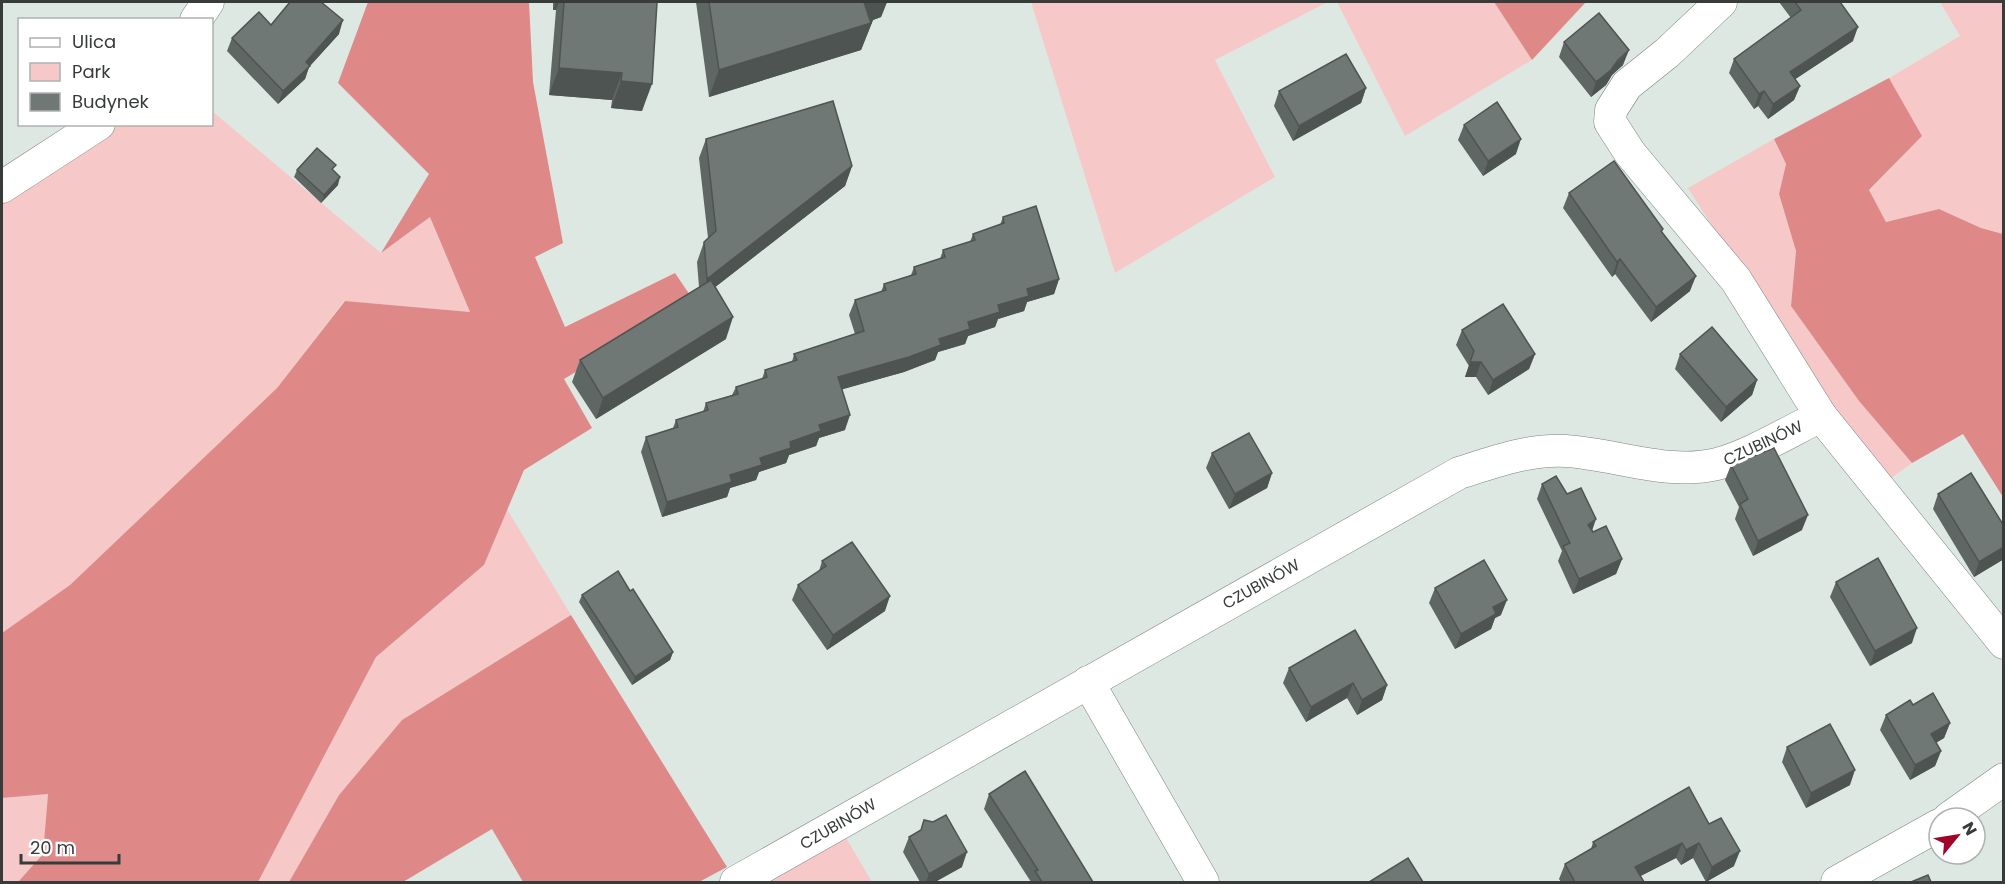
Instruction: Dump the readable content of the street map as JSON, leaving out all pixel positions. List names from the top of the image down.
{
  "streets": {
    "street": ["CZUBINÓW"]
  },
  "legend": ["Ulica", "Park", "Budynek"],
  "scale_bar": "20 m",
  "north": "top right"
}
